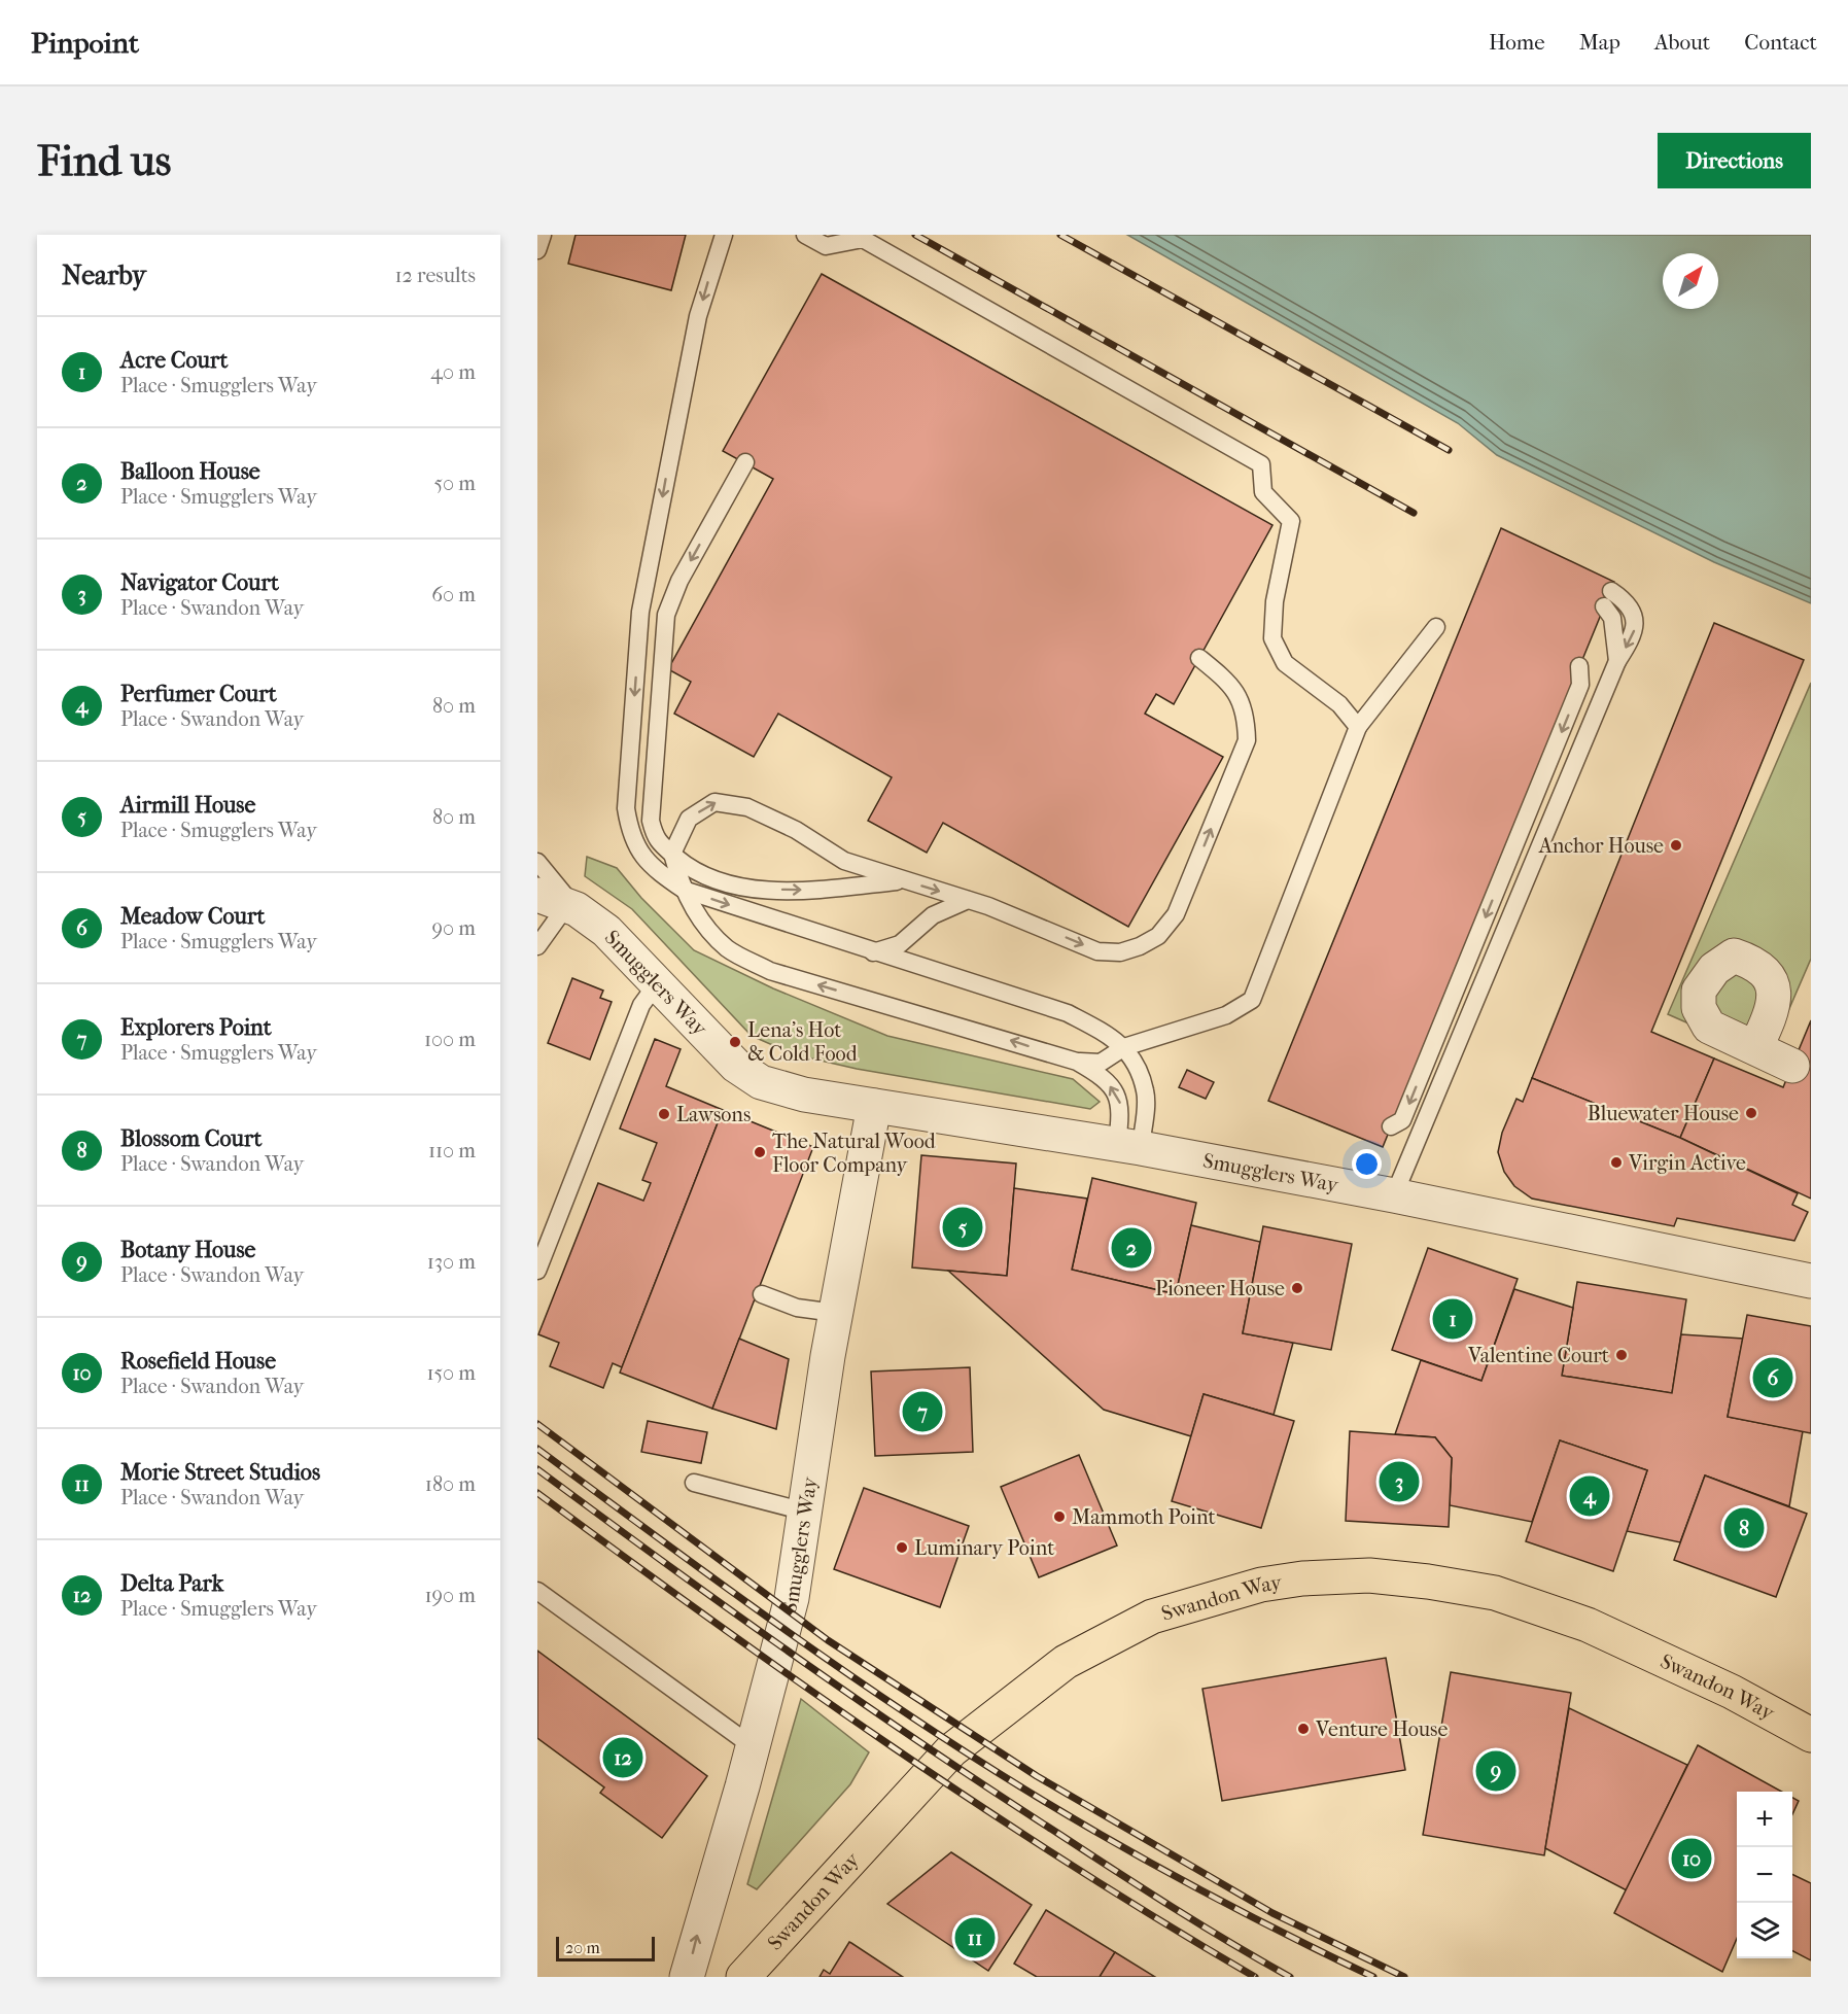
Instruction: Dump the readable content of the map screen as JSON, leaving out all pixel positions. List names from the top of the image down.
{
  "streets": {
    "highway": ["Swandon Way"],
    "street": ["Smugglers Way"]
  },
  "places": [
    "Anchor House",
    "Lena's Hot & Cold Food",
    "Bluewater House",
    "Lawsons",
    "The Natural Wood Floor Company",
    "Virgin Active",
    "Pioneer House",
    "Valentine Court",
    "Mammoth Point",
    "Luminary Point",
    "Venture House"
  ],
  "scale_bar": "20 m",
  "north": "top right",
  "page": {
    "header": "Pinpoint",
    "nav": [
      "Home",
      "Map",
      "About",
      "Contact"
    ],
    "buttons": "Directions",
    "title": "Find us",
    "heading": ["Nearby", "12 results"],
    "list": [
      {
        "mark": "1",
        "name": "Acre Court",
        "note": "Place · Smugglers Way",
        "value": "40 m"
      },
      {
        "mark": "2",
        "name": "Balloon House",
        "note": "Place · Smugglers Way",
        "value": "50 m"
      },
      {
        "mark": "3",
        "name": "Navigator Court",
        "note": "Place · Swandon Way",
        "value": "60 m"
      },
      {
        "mark": "4",
        "name": "Perfumer Court",
        "note": "Place · Swandon Way",
        "value": "80 m"
      },
      {
        "mark": "5",
        "name": "Airmill House",
        "note": "Place · Smugglers Way",
        "value": "80 m"
      },
      {
        "mark": "6",
        "name": "Meadow Court",
        "note": "Place · Smugglers Way",
        "value": "90 m"
      },
      {
        "mark": "7",
        "name": "Explorers Point",
        "note": "Place · Smugglers Way",
        "value": "100 m"
      },
      {
        "mark": "8",
        "name": "Blossom Court",
        "note": "Place · Swandon Way",
        "value": "110 m"
      },
      {
        "mark": "9",
        "name": "Botany House",
        "note": "Place · Swandon Way",
        "value": "130 m"
      },
      {
        "mark": "10",
        "name": "Rosefield House",
        "note": "Place · Swandon Way",
        "value": "150 m"
      },
      {
        "mark": "11",
        "name": "Morie Street Studios",
        "note": "Place · Swandon Way",
        "value": "180 m"
      },
      {
        "mark": "12",
        "name": "Delta Park",
        "note": "Place · Smugglers Way",
        "value": "190 m"
      }
    ],
    "pins": [
      "5",
      "2",
      "1",
      "6",
      "7",
      "3",
      "4",
      "8",
      "12",
      "9",
      "10",
      "11"
    ],
    "map_buttons": ["+", "−"],
    "scale": "20 m"
  }
}
